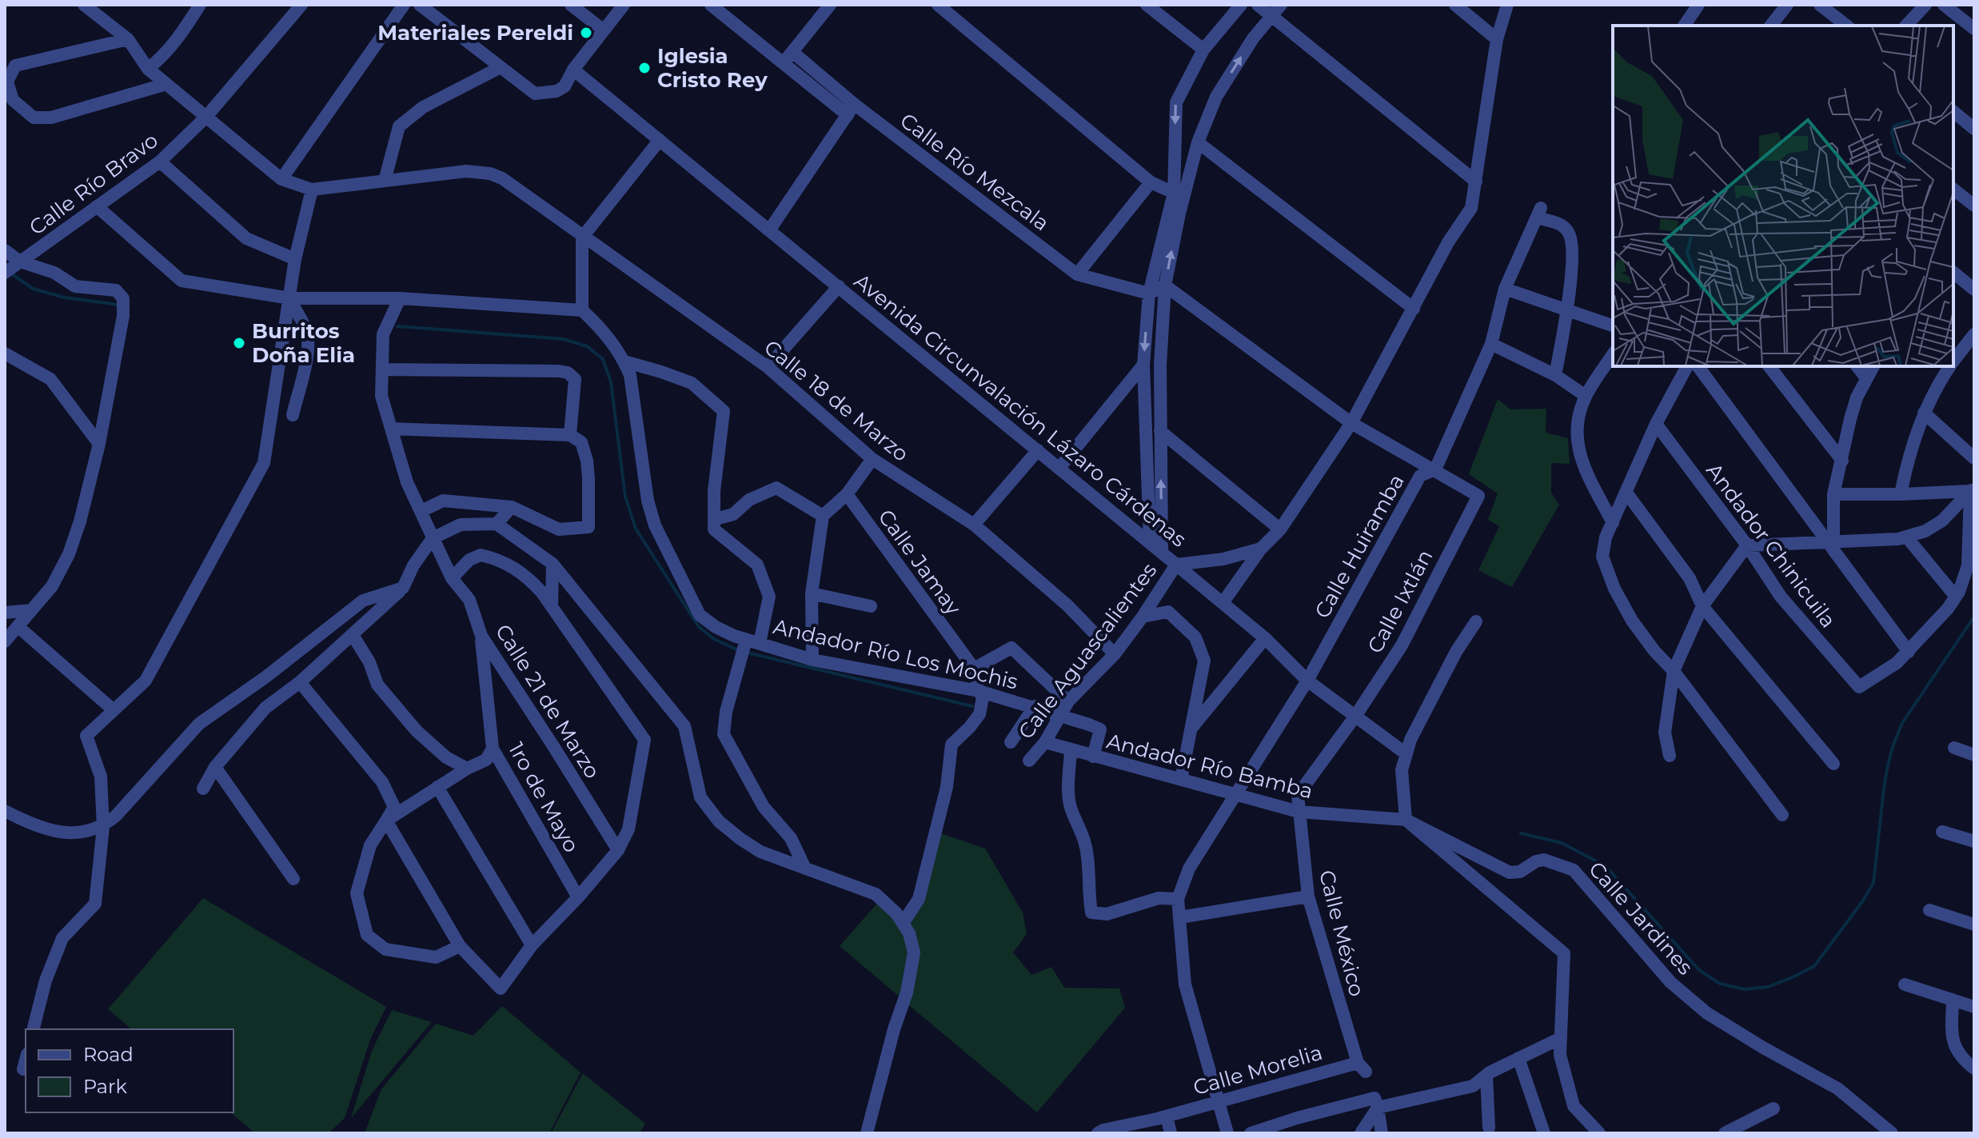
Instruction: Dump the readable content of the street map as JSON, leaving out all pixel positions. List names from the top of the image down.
{
  "streets": {
    "street": [
      "Calle Río Mezcala",
      "Calle Río Bravo",
      "Calle 18 de Marzo",
      "Avenida Circunvalación Lázaro Cárdenas",
      "Andador Chinicuila",
      "Calle Huiramba",
      "Calle Jamay",
      "Calle Ixtlán",
      "Calle Aguascalientes",
      "Andador Río Los Mochis",
      "Calle 21 de Marzo",
      "Andador Río Bamba",
      "1ro de Mayo",
      "Calle Jardines",
      "Calle México",
      "Calle Morelia"
    ]
  },
  "crossings": [
    ["Calle 18 de Marzo", "Calle Aguascalientes"],
    ["Avenida Circunvalación Lázaro Cárdenas", "Calle Aguascalientes"],
    ["Calle Huiramba", "Calle Ixtlán"],
    ["Calle Huiramba", "Andador Río Bamba"],
    ["Calle Jamay", "Andador Río Los Mochis"],
    ["Calle Ixtlán", "Calle México"],
    ["Calle Aguascalientes", "Andador Río Los Mochis"],
    ["Calle Aguascalientes", "Andador Río Bamba"],
    ["Andador Río Los Mochis", "Andador Río Bamba"],
    ["Calle 21 de Marzo", "1ro de Mayo"],
    ["Andador Río Bamba", "Calle Jardines"],
    ["Andador Río Bamba", "Calle México"],
    ["Calle México", "Calle Morelia"]
  ],
  "places": ["Materiales Pereldi", "Iglesia Cristo Rey", "Burritos Doña Elia"],
  "legend": ["Road", "Park"]
}
